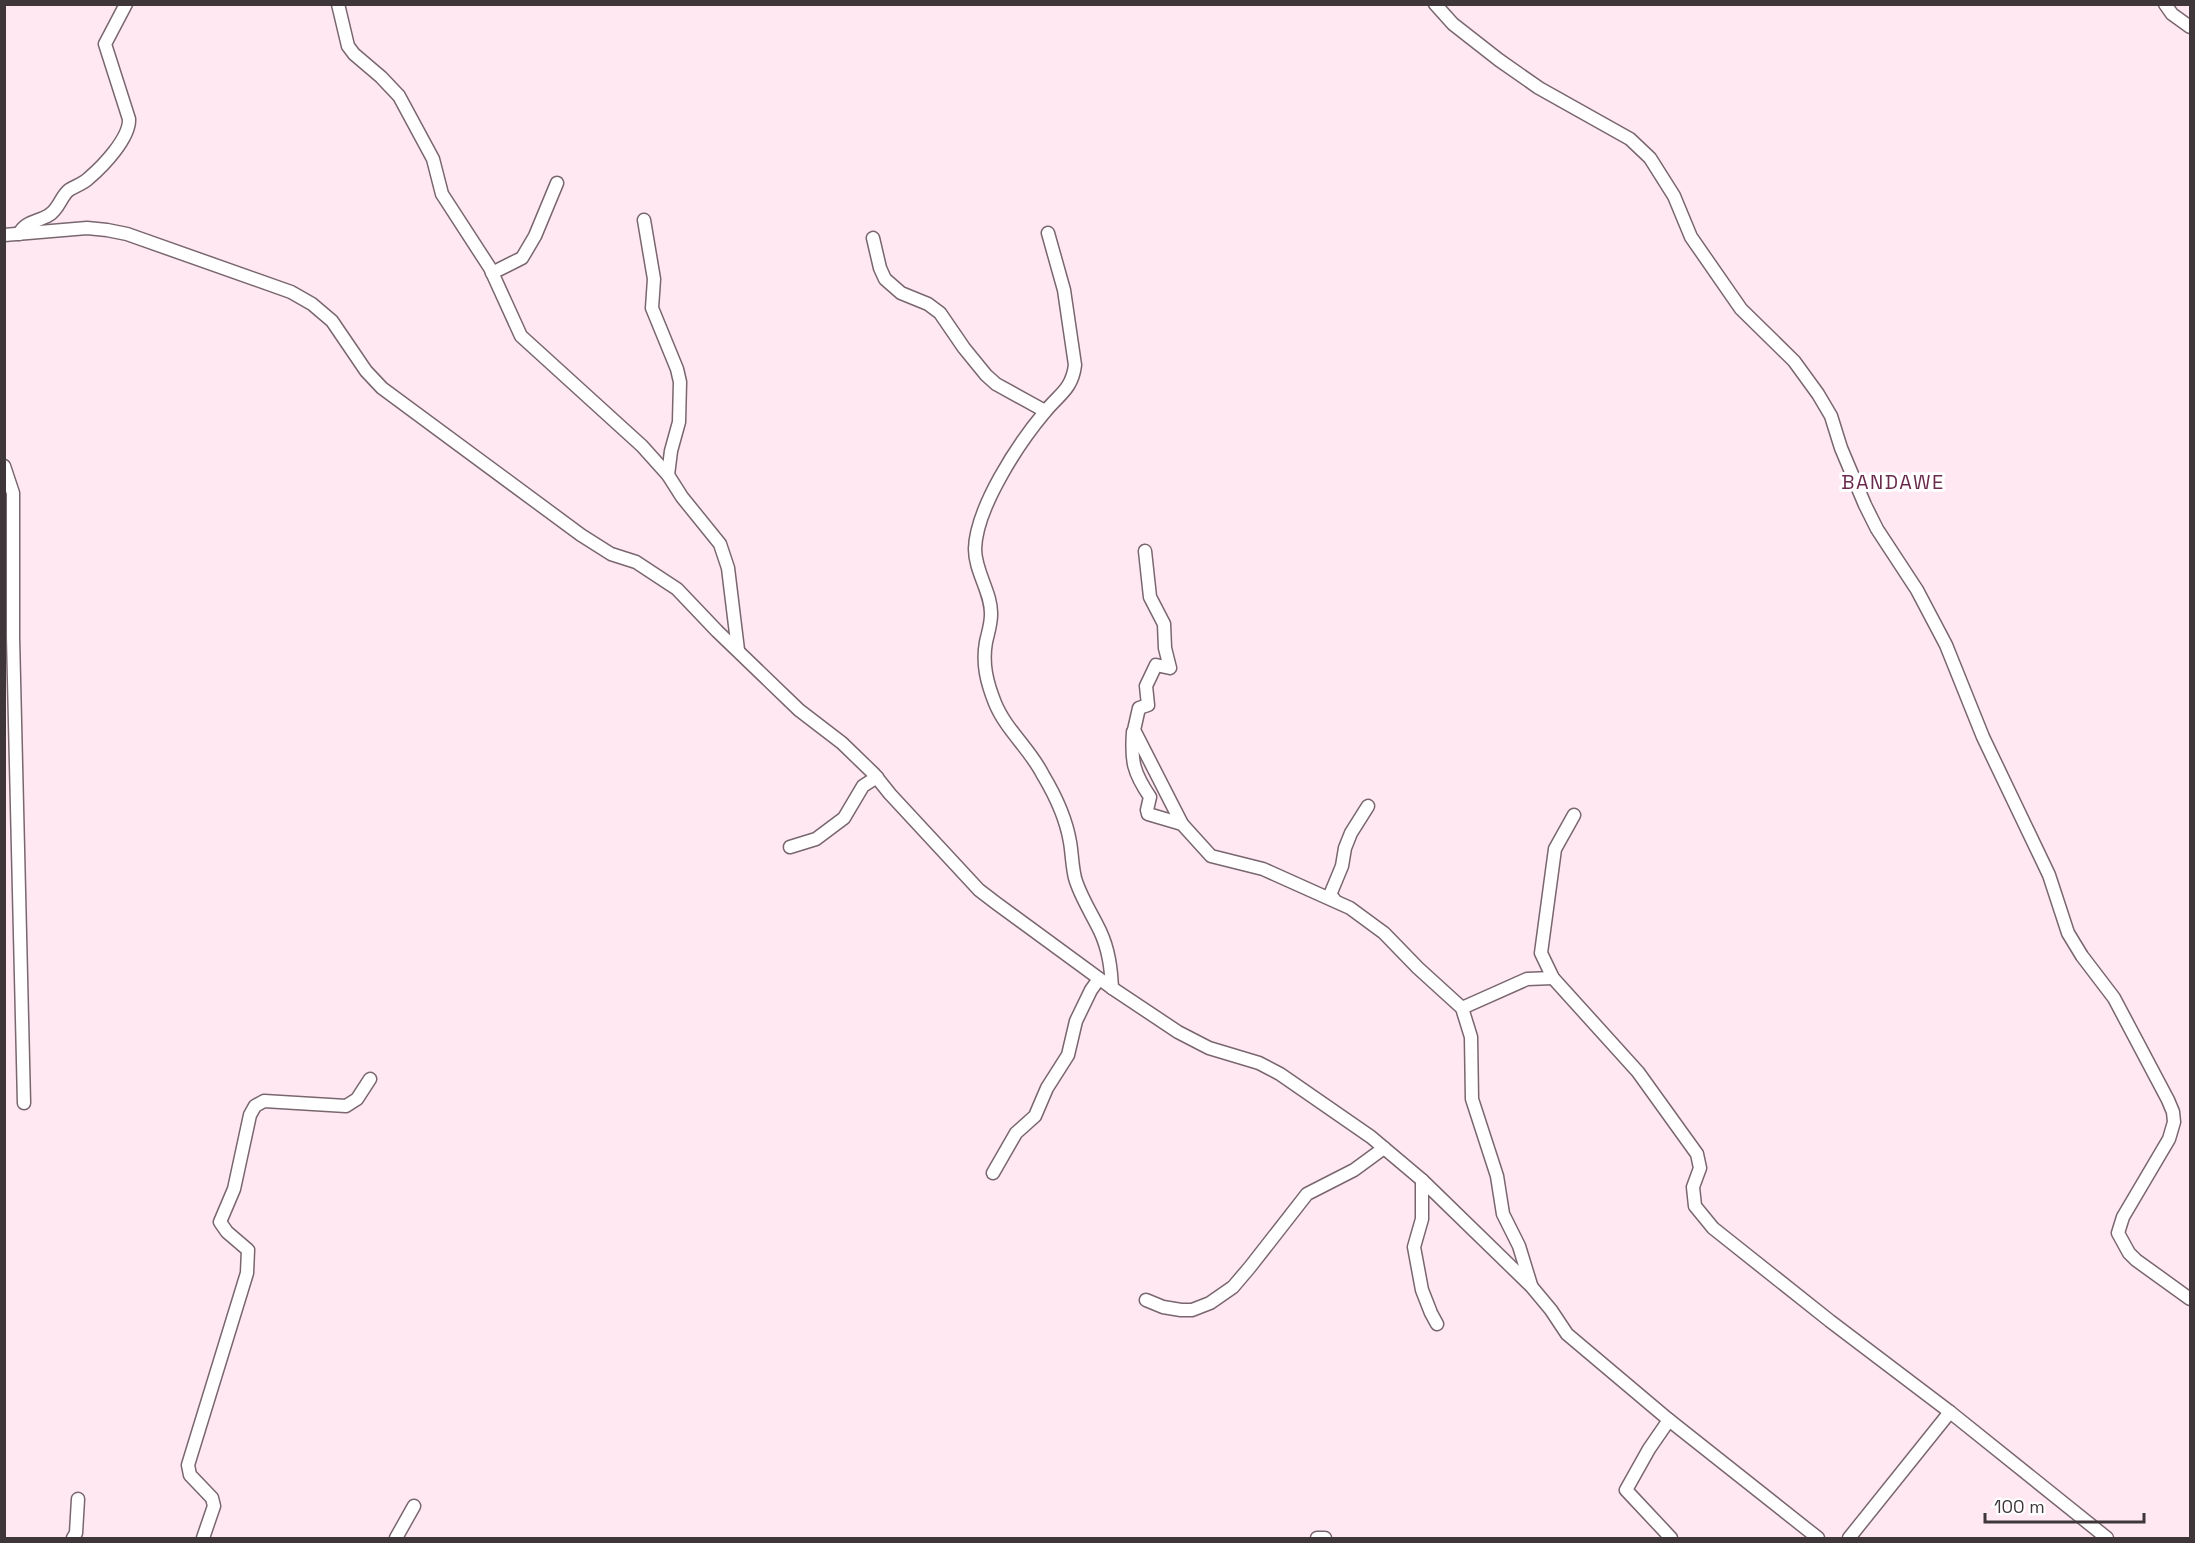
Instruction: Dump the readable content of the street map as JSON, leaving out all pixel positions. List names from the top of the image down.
{
  "districts": ["BANDAWE"],
  "scale_bar": "100 m"
}
